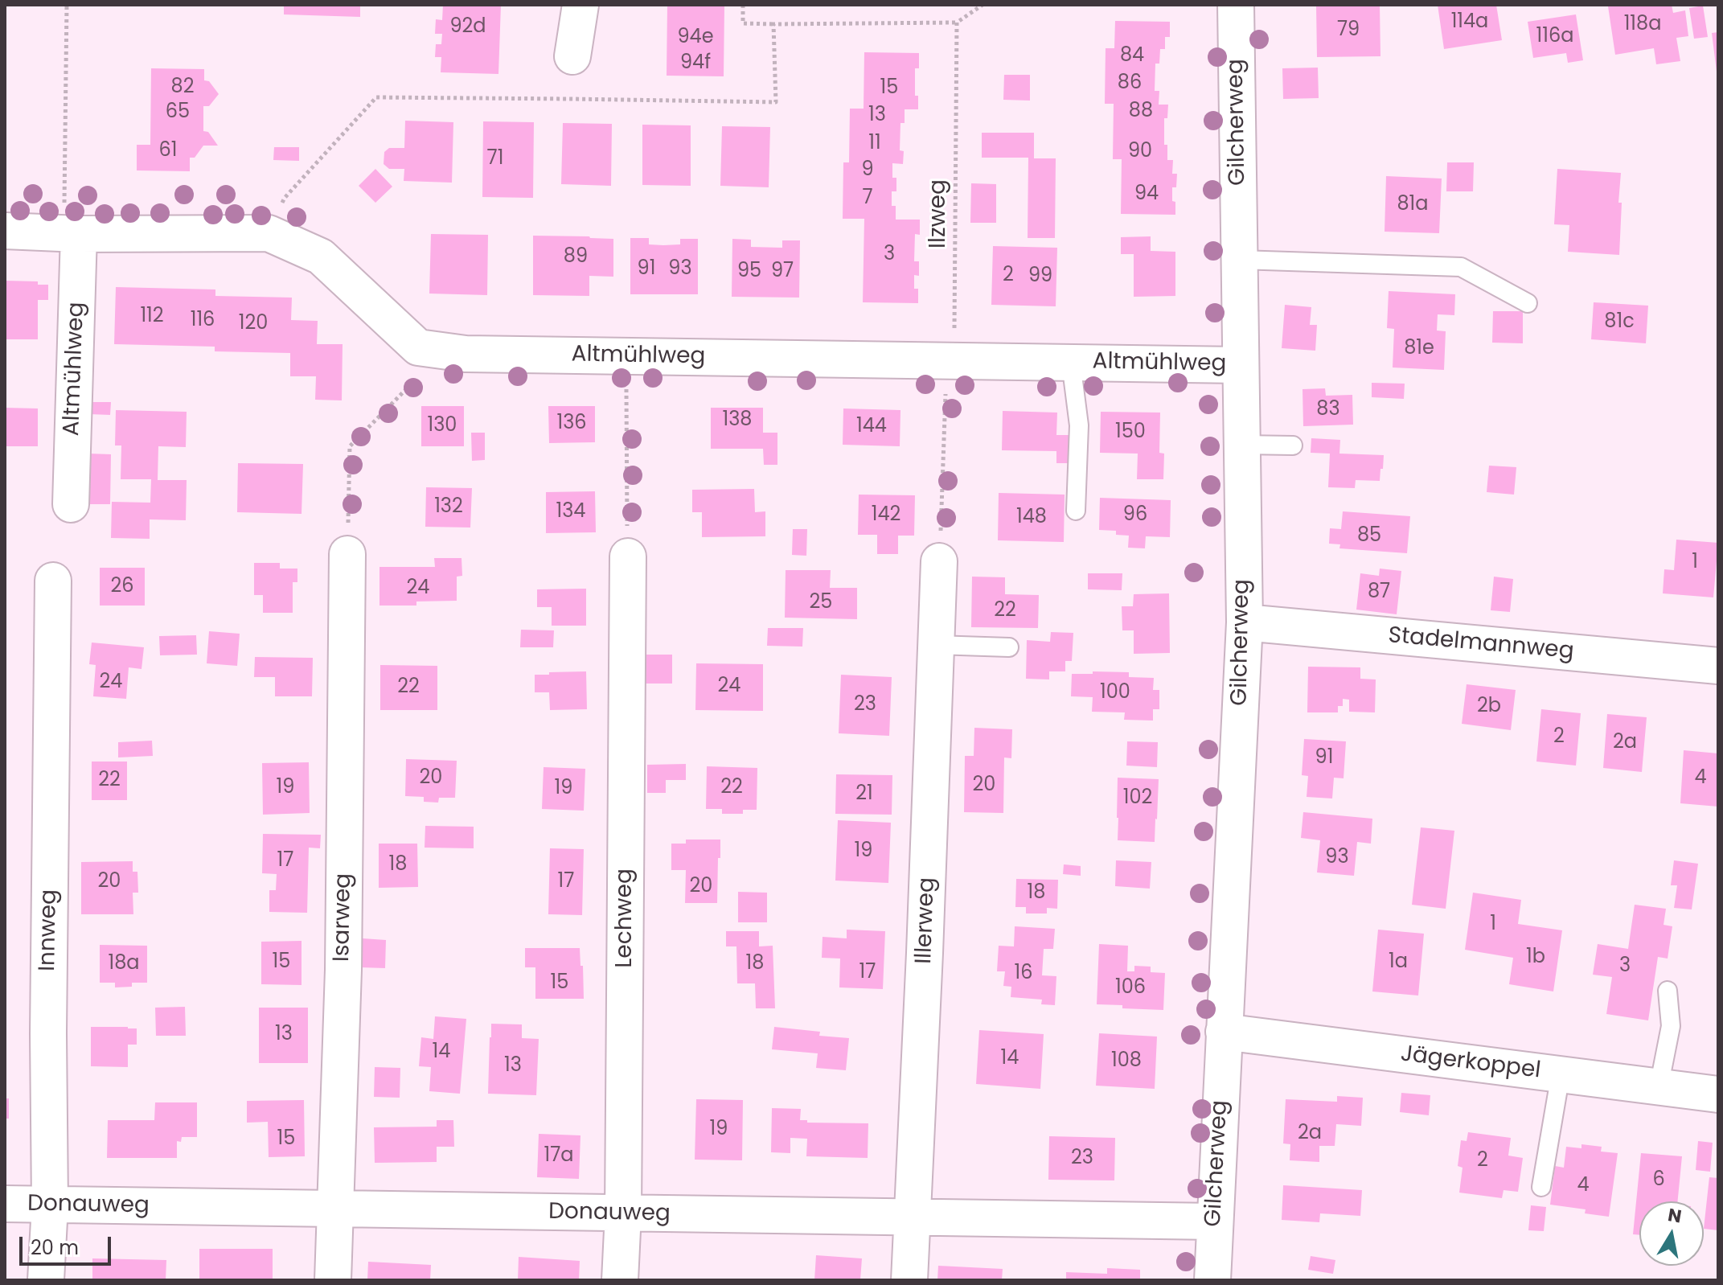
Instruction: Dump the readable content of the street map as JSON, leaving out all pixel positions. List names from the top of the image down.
{
  "streets": {
    "street": [
      "Gilcherweg",
      "Altmühlweg",
      "Stadelmannweg",
      "Isarweg",
      "Lechweg",
      "Illerweg",
      "Innweg",
      "Jägerkoppel",
      "Donauweg"
    ],
    "path": ["Ilzweg"]
  },
  "crossings": [
    ["Gilcherweg", "Altmühlweg"],
    ["Gilcherweg", "Stadelmannweg"],
    ["Gilcherweg", "Jägerkoppel"],
    ["Gilcherweg", "Donauweg"],
    ["Ilzweg", "Altmühlweg"],
    ["Ilzweg", "Illerweg"],
    ["Isarweg", "Donauweg"],
    ["Lechweg", "Donauweg"],
    ["Illerweg", "Donauweg"],
    ["Innweg", "Donauweg"]
  ],
  "house_numbers": [
    "114a",
    "118a",
    "92d",
    "79",
    "116a",
    "94e",
    "84",
    "94f",
    "86",
    "82",
    "15",
    "88",
    "65",
    "13",
    "11",
    "61",
    "90",
    "71",
    "9",
    "94",
    "7",
    "81a",
    "3",
    "89",
    "91",
    "93",
    "95",
    "97",
    "2",
    "99",
    "112",
    "116",
    "81c",
    "120",
    "81e",
    "83",
    "138",
    "136",
    "130",
    "144",
    "150",
    "132",
    "134",
    "142",
    "96",
    "148",
    "85",
    "1",
    "26",
    "24",
    "87",
    "25",
    "22",
    "24",
    "24",
    "22",
    "100",
    "23",
    "2b",
    "2",
    "2a",
    "91",
    "20",
    "4",
    "22",
    "20",
    "19",
    "22",
    "19",
    "21",
    "102",
    "19",
    "93",
    "17",
    "18",
    "20",
    "17",
    "20",
    "18",
    "1",
    "1b",
    "15",
    "1a",
    "18a",
    "18",
    "3",
    "17",
    "16",
    "15",
    "106",
    "13",
    "14",
    "14",
    "108",
    "13",
    "19",
    "2a",
    "15",
    "17a",
    "23",
    "2",
    "6",
    "4"
  ],
  "scale_bar": "20 m",
  "north": "top"
}
